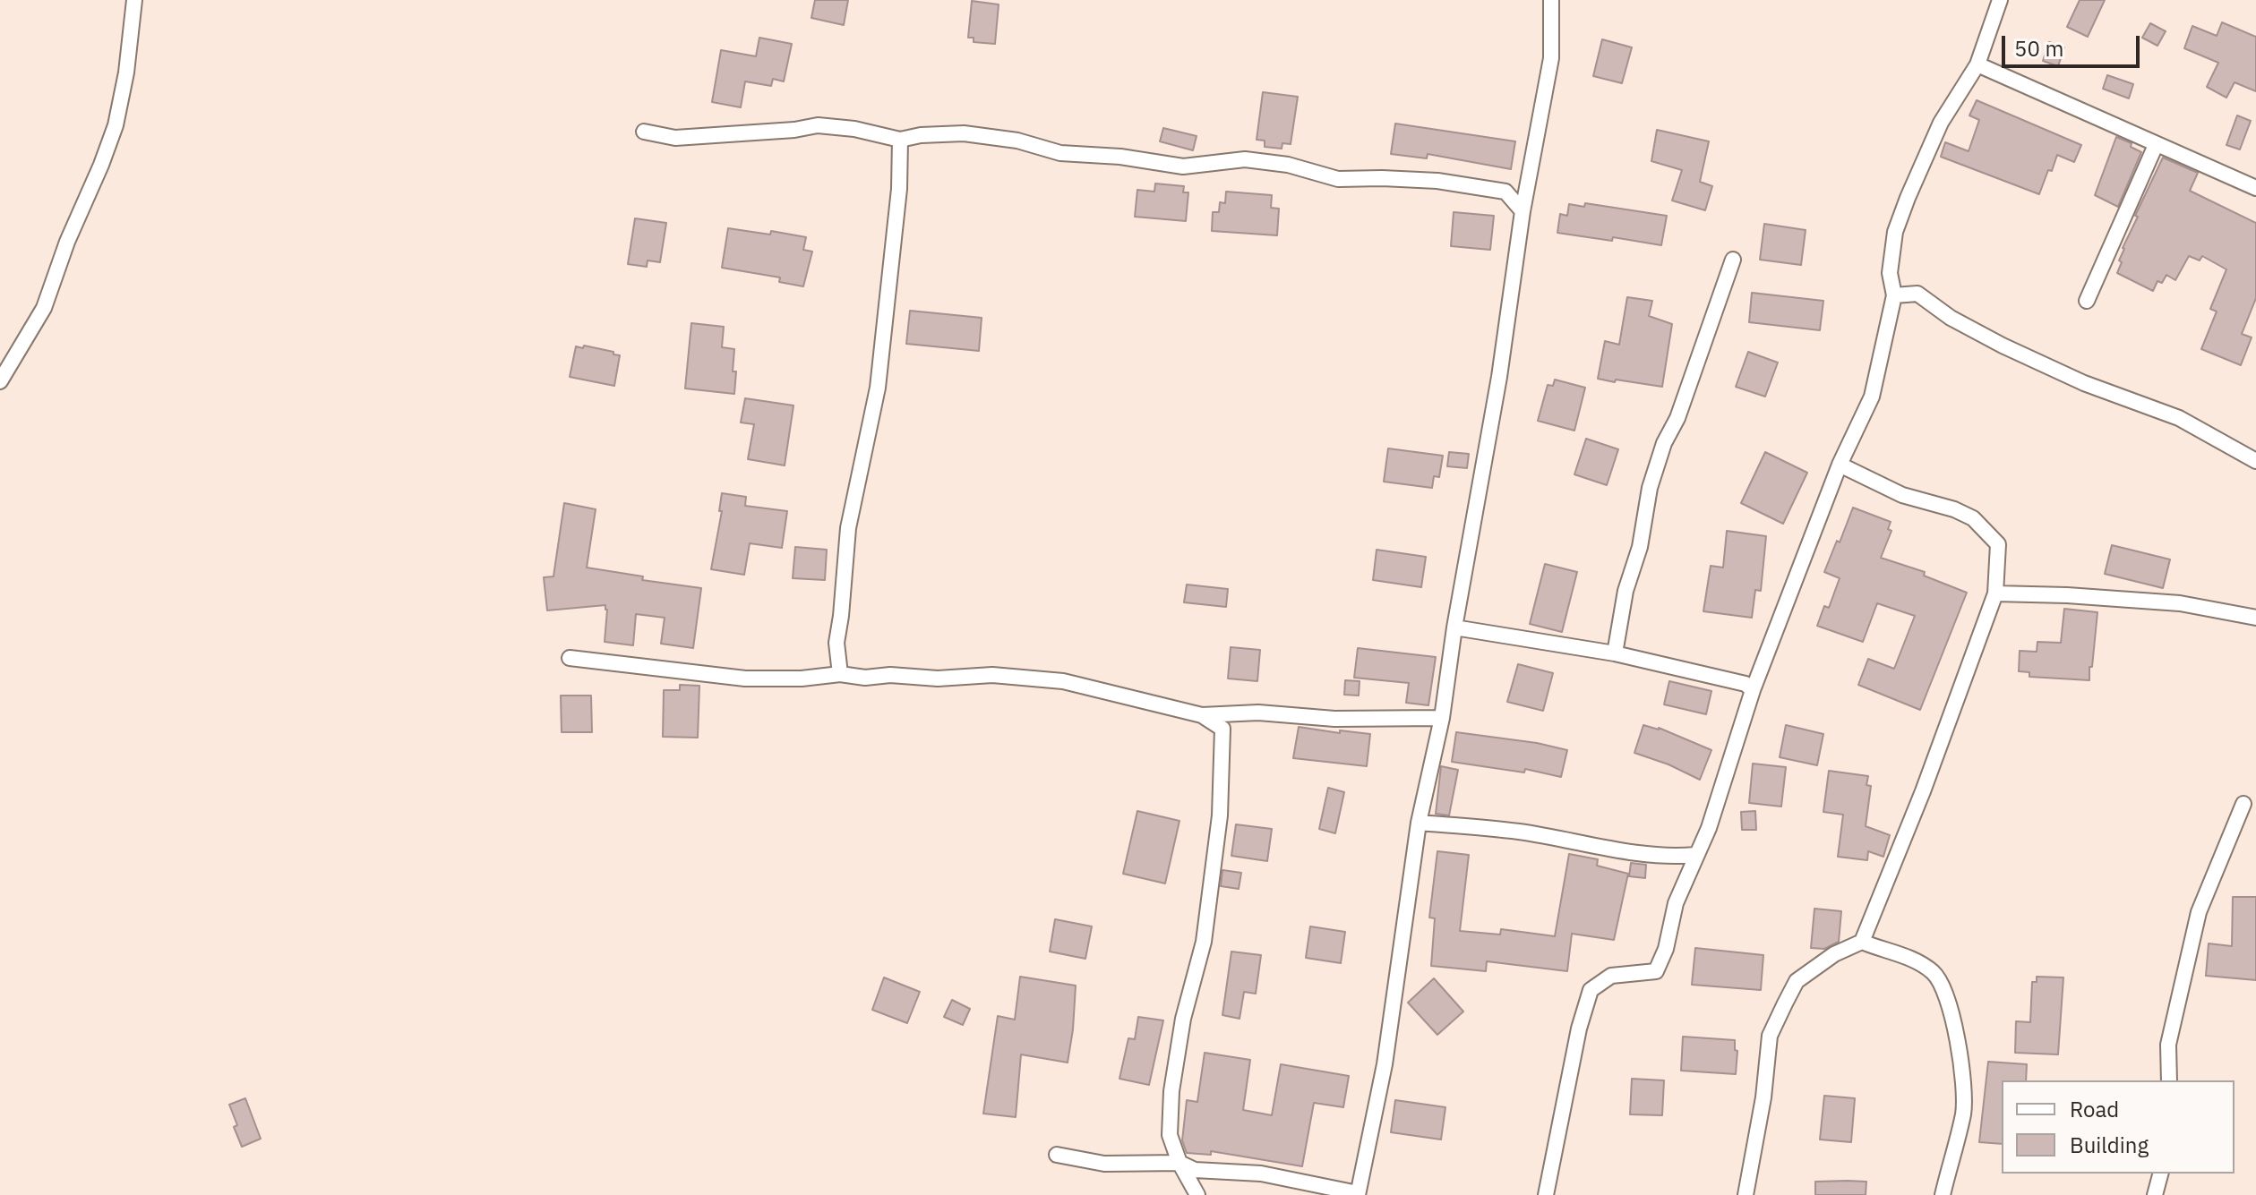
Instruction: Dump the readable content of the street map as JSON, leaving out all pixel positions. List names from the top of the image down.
{
  "legend": ["Road", "Building"],
  "scale_bar": "50 m"
}
